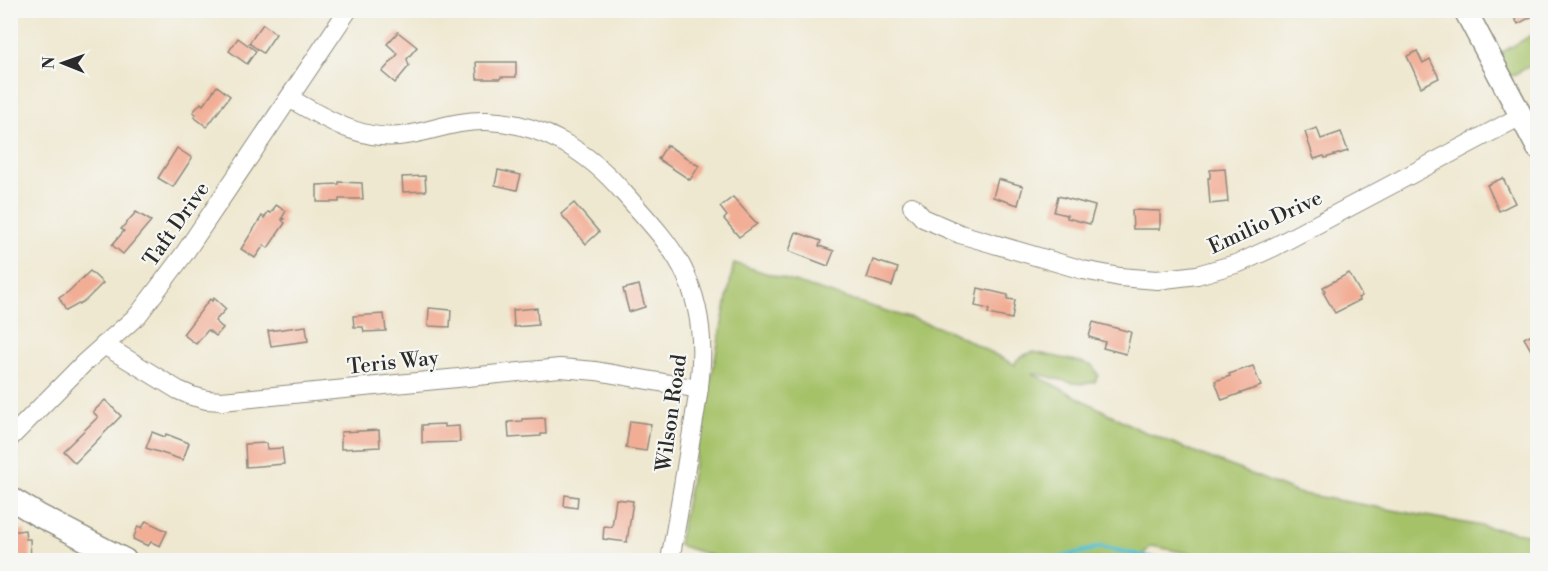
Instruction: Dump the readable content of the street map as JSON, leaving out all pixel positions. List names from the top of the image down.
{
  "streets": {
    "street": [
      "Emilio Drive",
      "Taft Drive",
      "Teris Way",
      "Wilson Road"
    ]
  },
  "crossings": [
    ["Taft Drive", "Teris Way"],
    ["Taft Drive", "Wilson Road"],
    ["Teris Way", "Wilson Road"]
  ],
  "north": "left"
}
